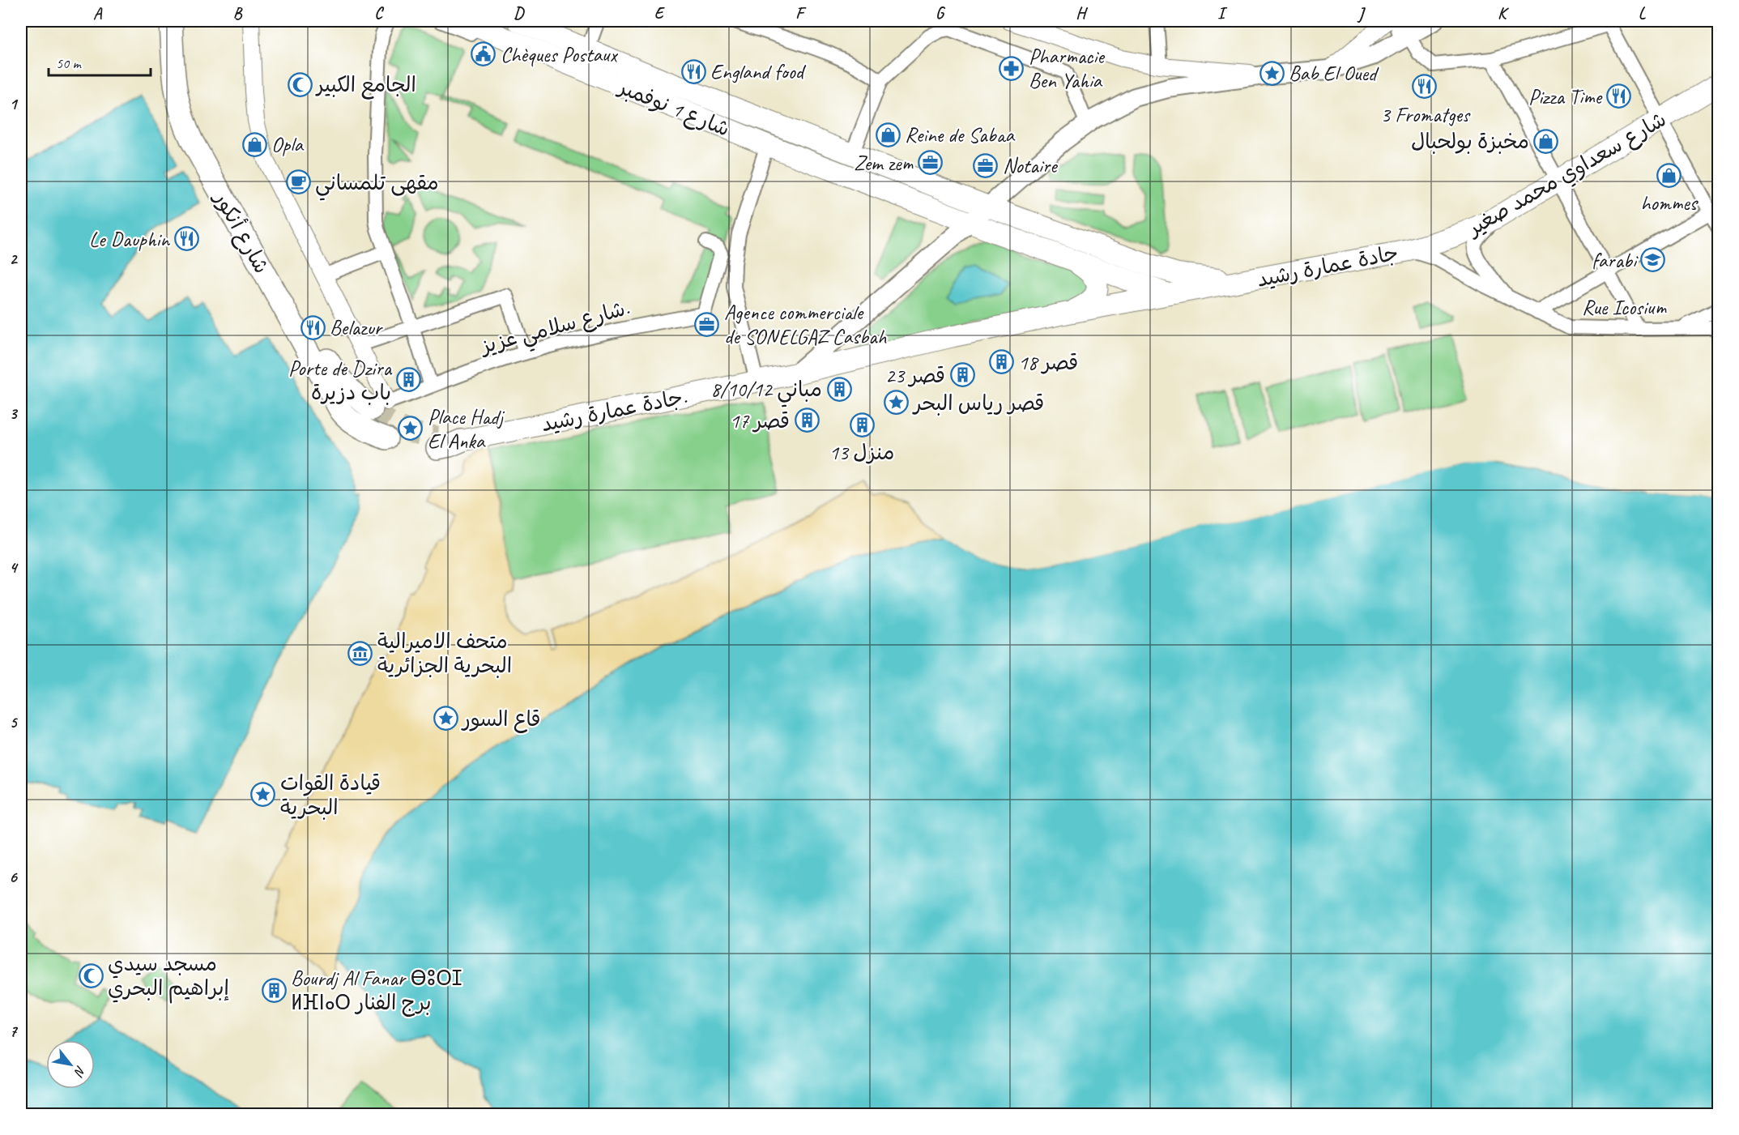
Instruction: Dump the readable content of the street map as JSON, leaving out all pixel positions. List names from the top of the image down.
{
  "streets": {
    "highway": ["شارع أنكور"],
    "main road": [
      "شارع 1 نوفمبر",
      "شارع سعداوي محمد صغير",
      "جادة عمارة رشيد",
      "جادة عمارة رشيد."
    ],
    "street": ["Rue Icosium", "شارع سلامي عزيز."]
  },
  "crossings": [
    ["شارع 1 نوفمبر", "جادة عمارة رشيد"],
    ["شارع سعداوي محمد صغير", "جادة عمارة رشيد"],
    ["شارع سعداوي محمد صغير", "Rue Icosium"],
    ["شارع أنكور", "شارع سلامي عزيز."],
    ["جادة عمارة رشيد", "Rue Icosium"],
    ["جادة عمارة رشيد", "جادة عمارة رشيد."]
  ],
  "places": {
    "public building": ["Chèques Postaux"],
    "pharmacy": ["Pharmacie Ben Yahia"],
    "restaurant": [
      "England food",
      "3 Fromatges",
      "Pizza Time",
      "Le Dauphin",
      "Belazur"
    ],
    "place": [
      "Bab El Oued",
      "قصر رياس البحر",
      "Place Hadj El Anka",
      "قاع السور",
      "قيادة القوات البحرية"
    ],
    "mosque": ["الجامع الكبير", "مسجد سيدي إبراهيم البحري"],
    "shop": [
      "Reine de Sabaa",
      "مخبزة بولحبال",
      "Opla",
      "hommes"
    ],
    "office": ["Zem zem", "Notaire", "Agence commerciale de SONELGAZ Casbah"],
    "cafe": ["مقهى تلمساني"],
    "school or university": ["farabi"],
    "building": [
      "قصر 18",
      "قصر 23",
      "Porte de Dzira باب دزيرة",
      "مباني 8/10/12",
      "قصر 17",
      "منزل 13",
      "Bourdj Al Fanar ⴱⵓⵔⵊ ⵍⴼⵏⴰⵔ برج الفنار"
    ],
    "museum": ["متحف الاميرالية البحرية الجزائرية"]
  },
  "scale_bar": "50 m",
  "north": "bottom right",
  "grid": {
    "columns": [
      "A",
      "B",
      "C",
      "D",
      "E",
      "F",
      "G",
      "H",
      "I",
      "J",
      "K",
      "L"
    ],
    "rows": [
      "1",
      "2",
      "3",
      "4",
      "5",
      "6",
      "7"
    ]
  }
}
